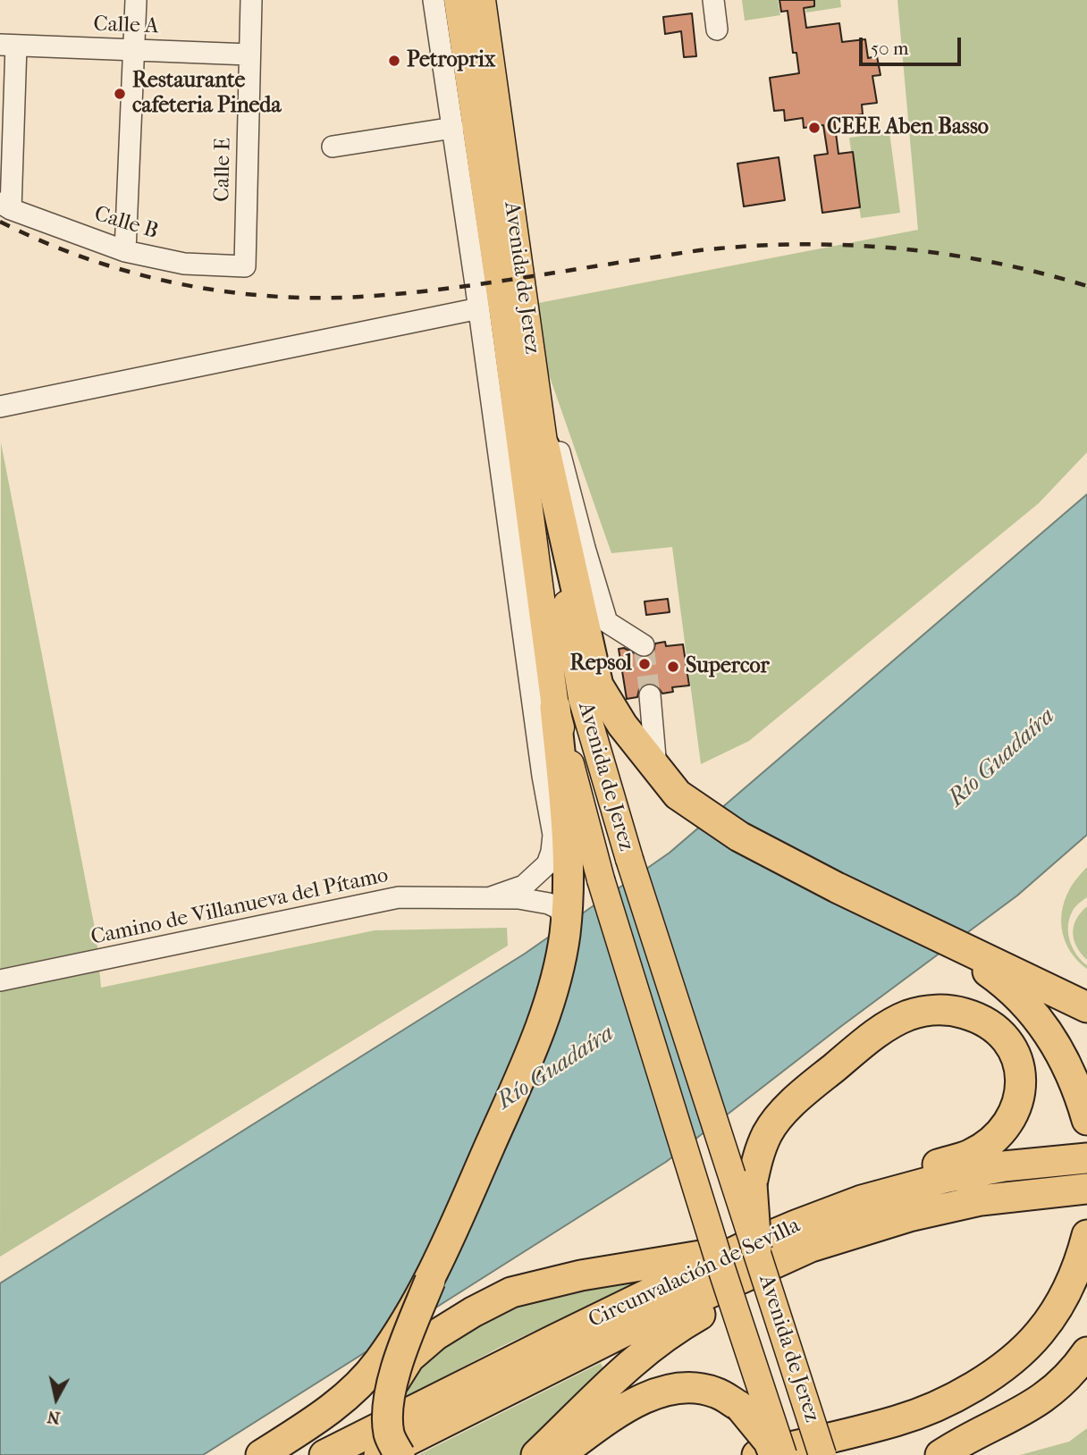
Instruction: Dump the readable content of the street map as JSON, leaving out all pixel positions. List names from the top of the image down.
{
  "streets": {
    "highway": ["Circunvalación de Sevilla"],
    "main road": ["Avenida de Jerez"],
    "street": [
      "Calle A",
      "Calle E",
      "Calle B",
      "Camino de Villanueva del Pítamo"
    ]
  },
  "crossings": [
    ["Calle A", "Calle E"],
    ["Calle E", "Calle B"],
    ["Avenida de Jerez", "Circunvalación de Sevilla"]
  ],
  "water": ["Río Guadaíra"],
  "places": [
    "Petroprix",
    "Restaurante cafeteria Pineda",
    "CEEE Aben Basso",
    "Repsol",
    "Supercor"
  ],
  "scale_bar": "50 m",
  "north": "bottom"
}
